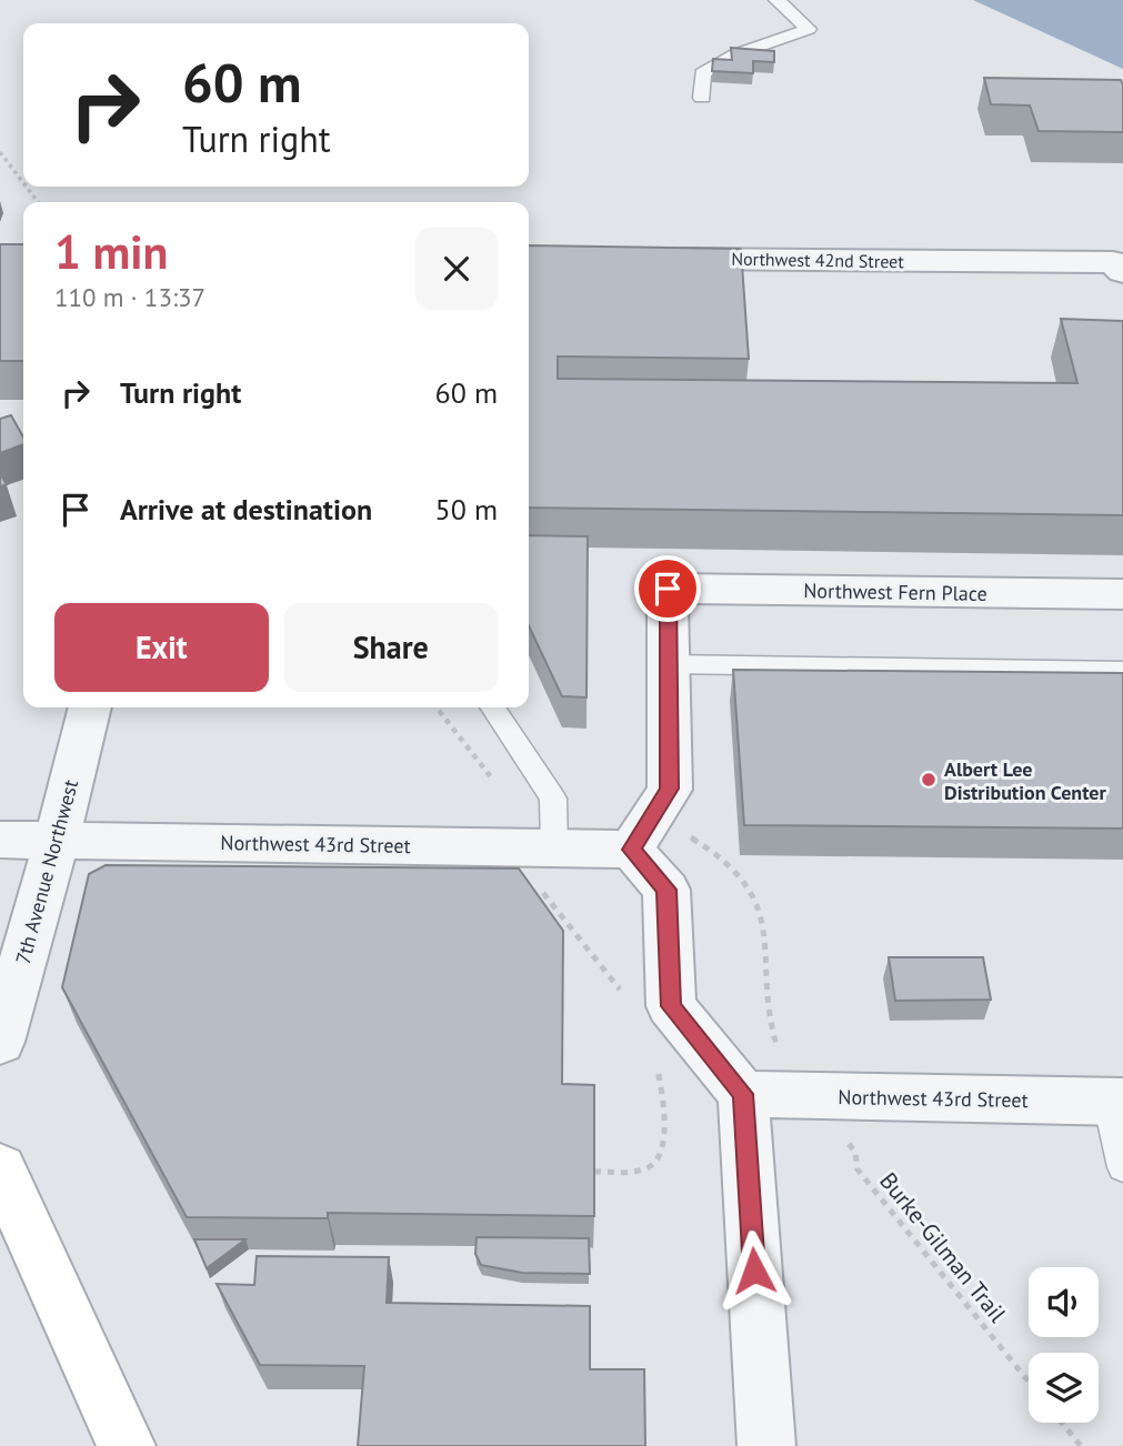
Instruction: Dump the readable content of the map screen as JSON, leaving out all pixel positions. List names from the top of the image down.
{
  "streets": {
    "street": [
      "Northwest 42nd Street",
      "Northwest Fern Place",
      "Northwest 43rd Street",
      "7th Avenue Northwest"
    ],
    "path": ["Burke-Gilman Trail"]
  },
  "crossings": [
    ["Northwest 43rd Street", "7th Avenue Northwest"]
  ],
  "places": ["Albert Lee Distribution Center"],
  "page": {
    "turn": ["60 m", "Turn right"],
    "heading": ["1 min", "110 m · 13:37"],
    "list": [
      {
        "name": "Turn right",
        "value": "60 m"
      },
      {
        "name": "Arrive at destination",
        "value": "50 m"
      }
    ],
    "buttons": ["Exit", "Share"]
  }
}
